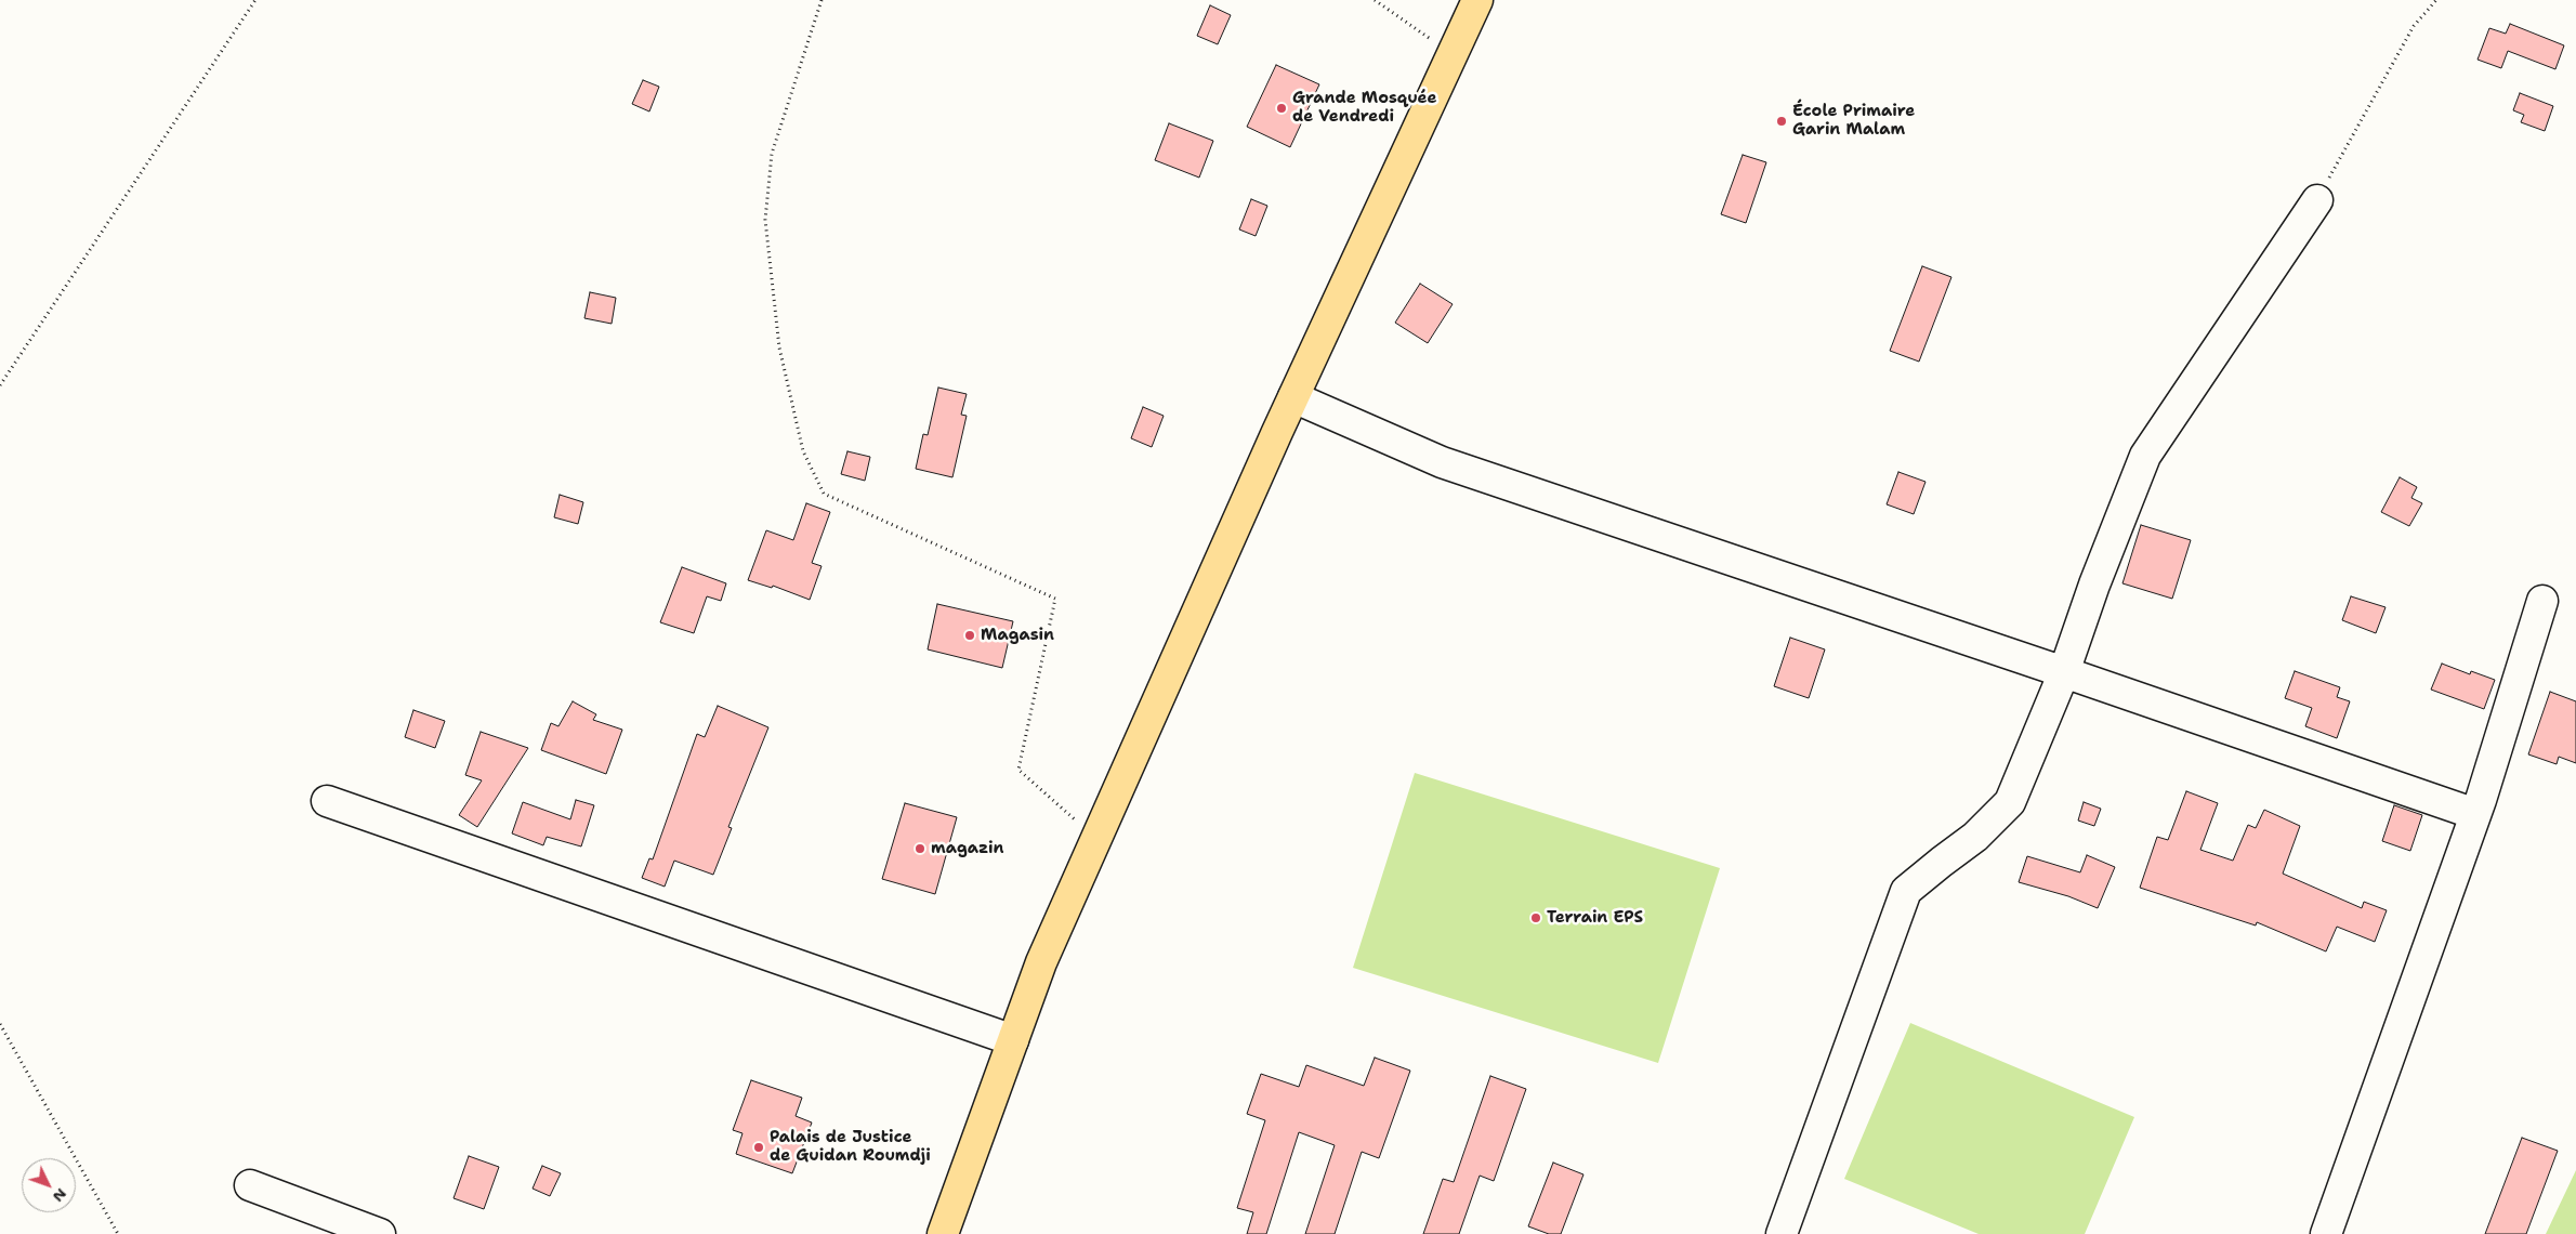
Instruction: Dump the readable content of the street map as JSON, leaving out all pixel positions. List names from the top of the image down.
{
  "places": [
    "Grande Mosquée de Vendredi",
    "École Primaire Garin Malam",
    "Magasin",
    "magazin",
    "Terrain EPS",
    "Palais de Justice de Guidan Roumdji"
  ],
  "north": "bottom right"
}
